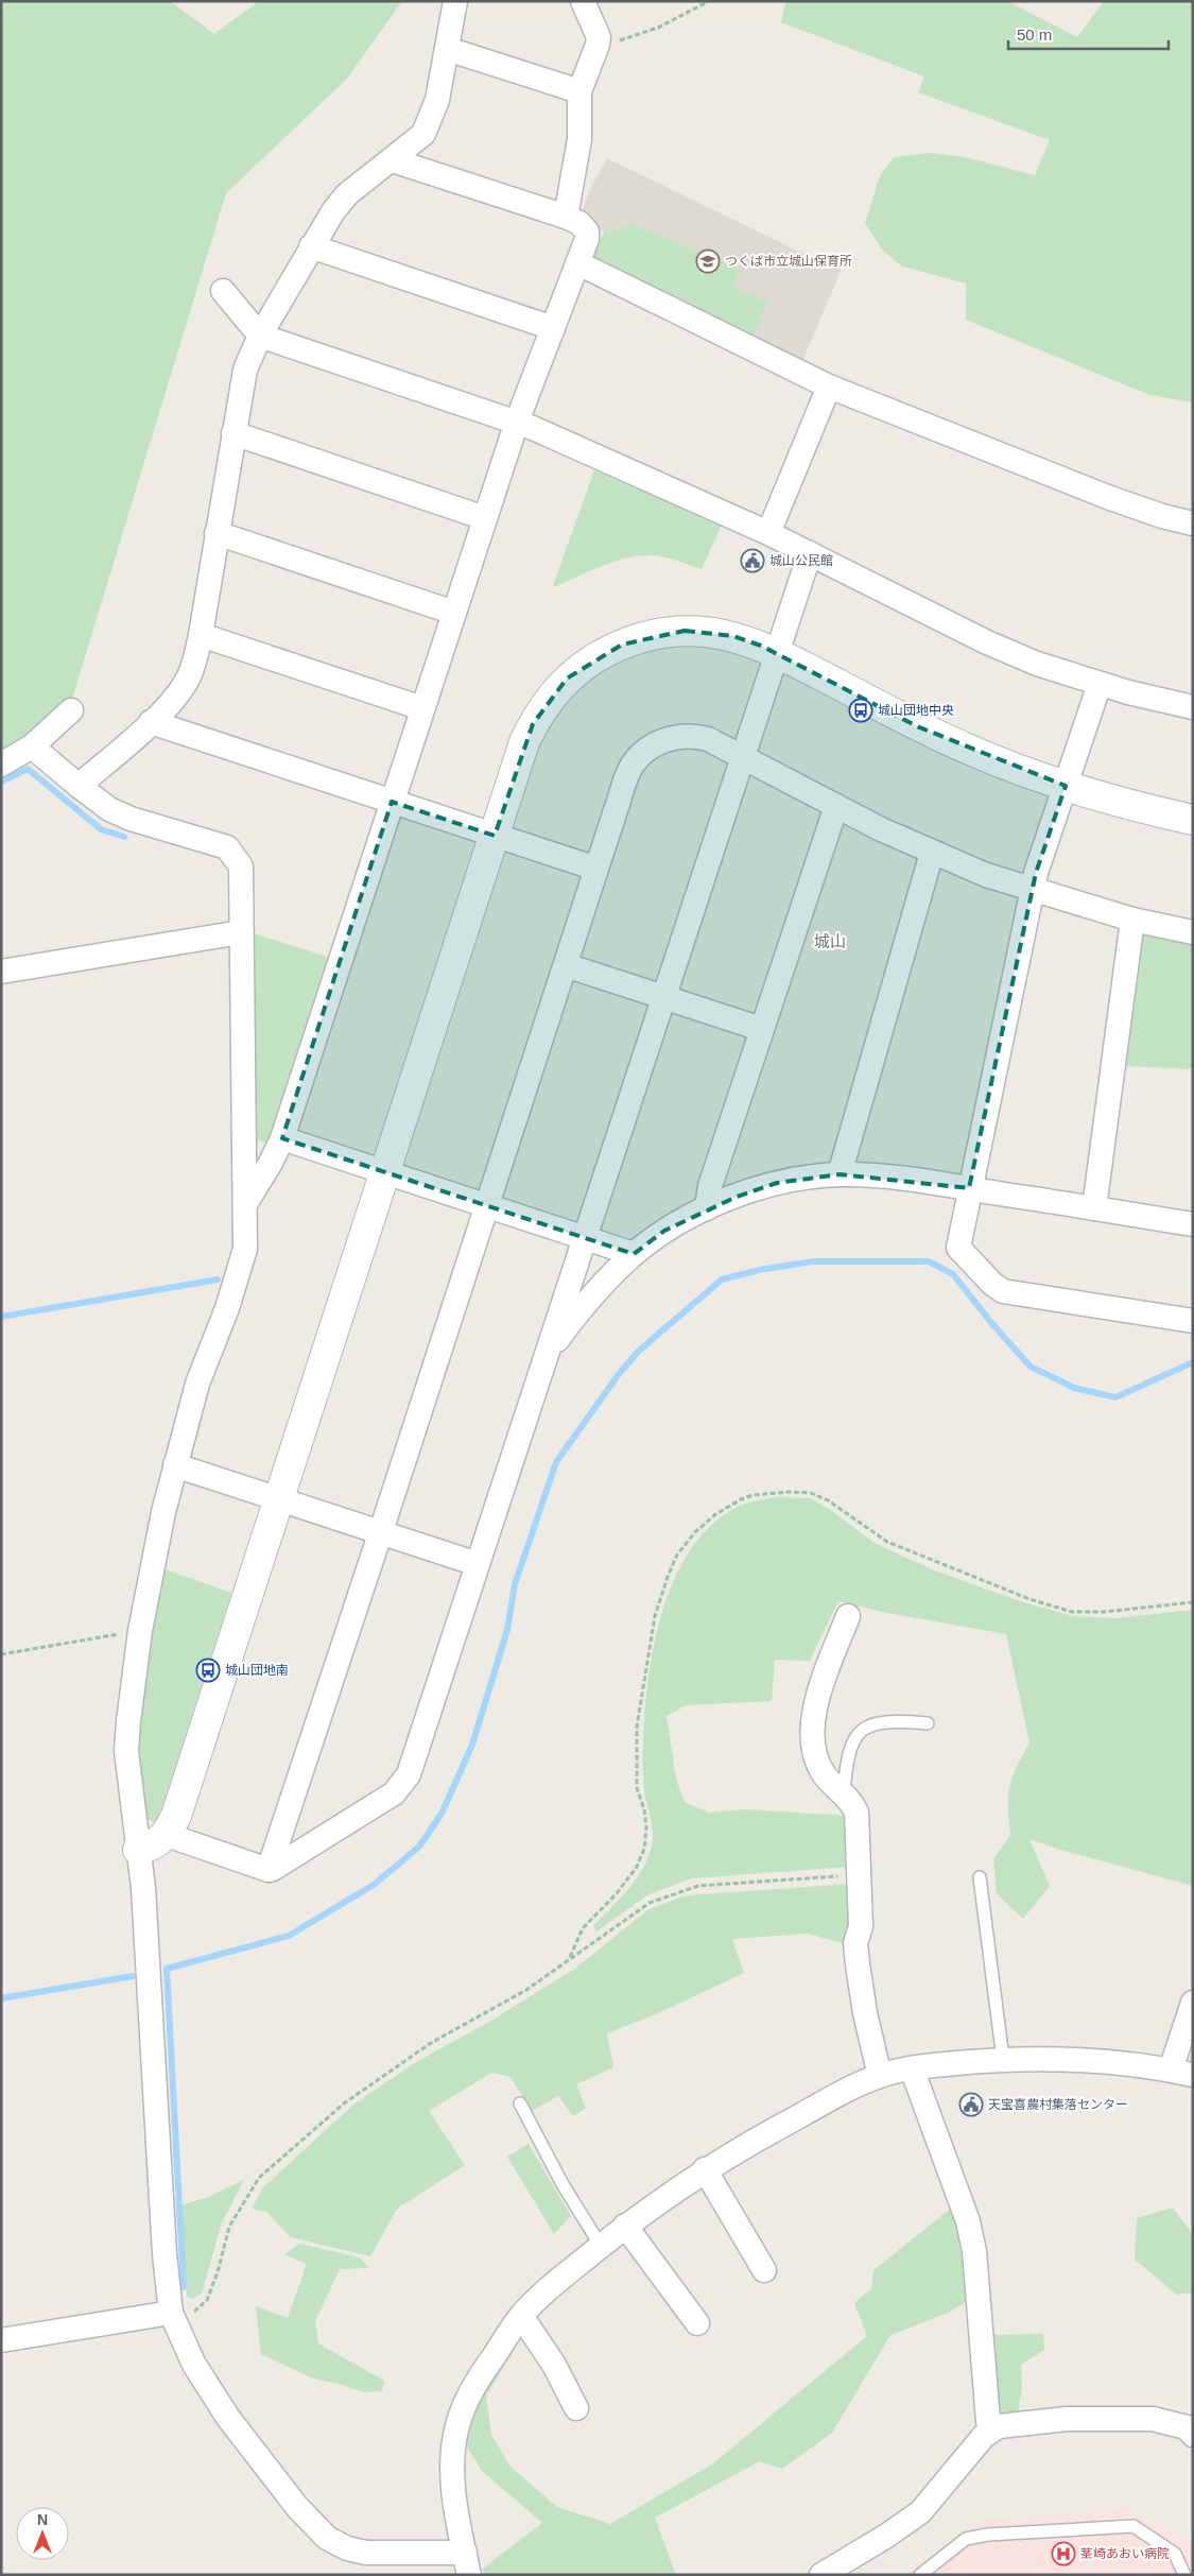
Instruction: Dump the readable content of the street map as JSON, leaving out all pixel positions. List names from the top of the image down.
{
  "districts": ["城山"],
  "places": {
    "school or university": ["つくば市立城山保育所"],
    "public building": ["城山公民館", "天宝喜農村集落センター"],
    "bus stop": ["城山団地中央", "城山団地南"],
    "hospital": ["茎崎あおい病院"]
  },
  "scale_bar": "50 m",
  "north": "top"
}
